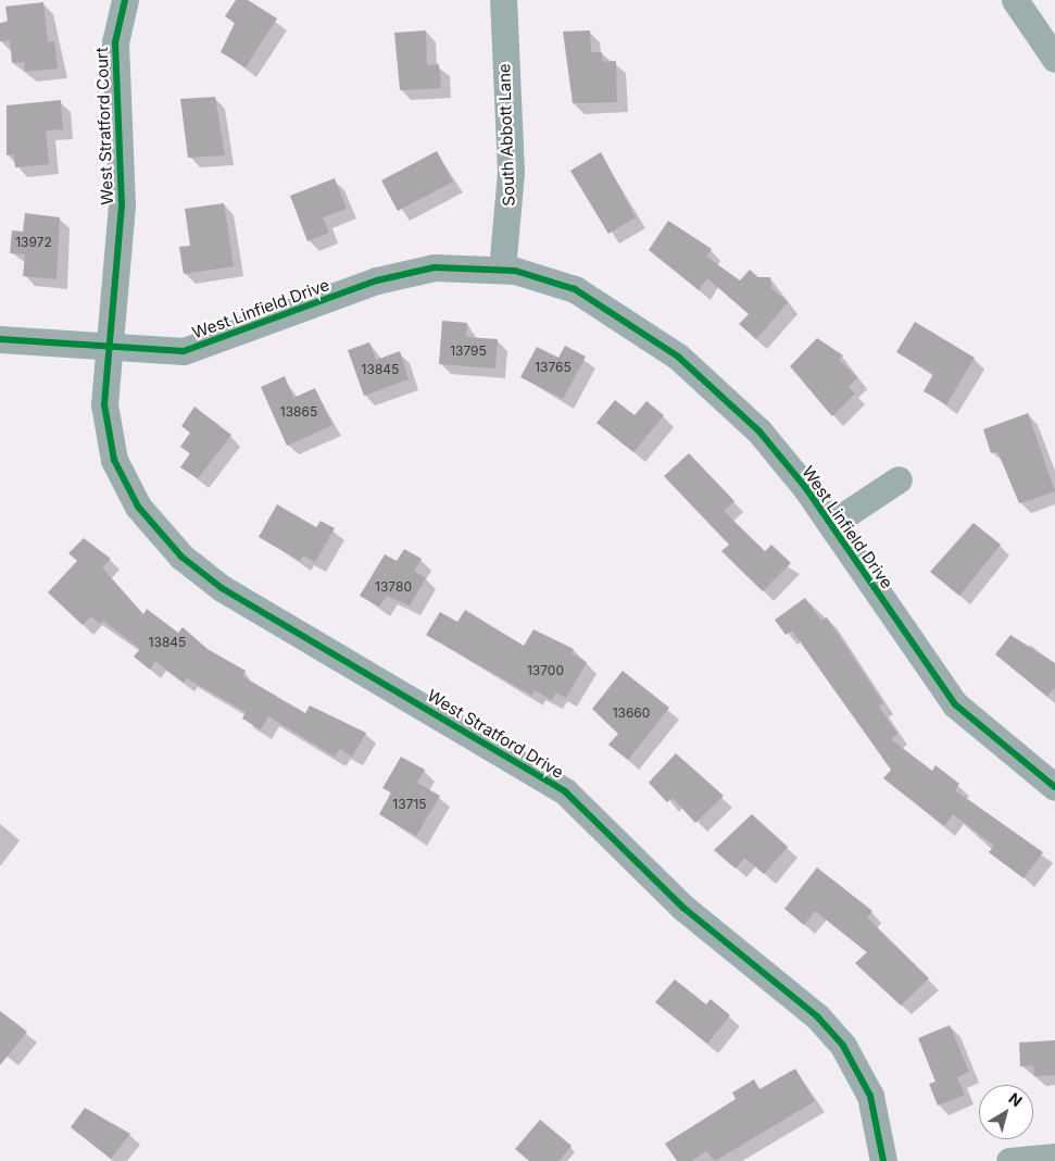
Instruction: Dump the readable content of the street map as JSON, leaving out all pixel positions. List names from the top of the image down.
{
  "streets": {
    "street": [
      "West Stratford Court",
      "South Abbott Lane",
      "West Linfield Drive",
      "West Stratford Drive"
    ]
  },
  "crossings": [
    ["West Stratford Court", "West Linfield Drive"],
    ["West Stratford Court", "West Stratford Drive"],
    ["South Abbott Lane", "West Linfield Drive"],
    ["West Linfield Drive", "West Stratford Drive"]
  ],
  "house_numbers": [
    "13972",
    "13795",
    "13765",
    "13845",
    "13865",
    "13780",
    "13845",
    "13700",
    "13660",
    "13715"
  ],
  "north": "top right"
}
